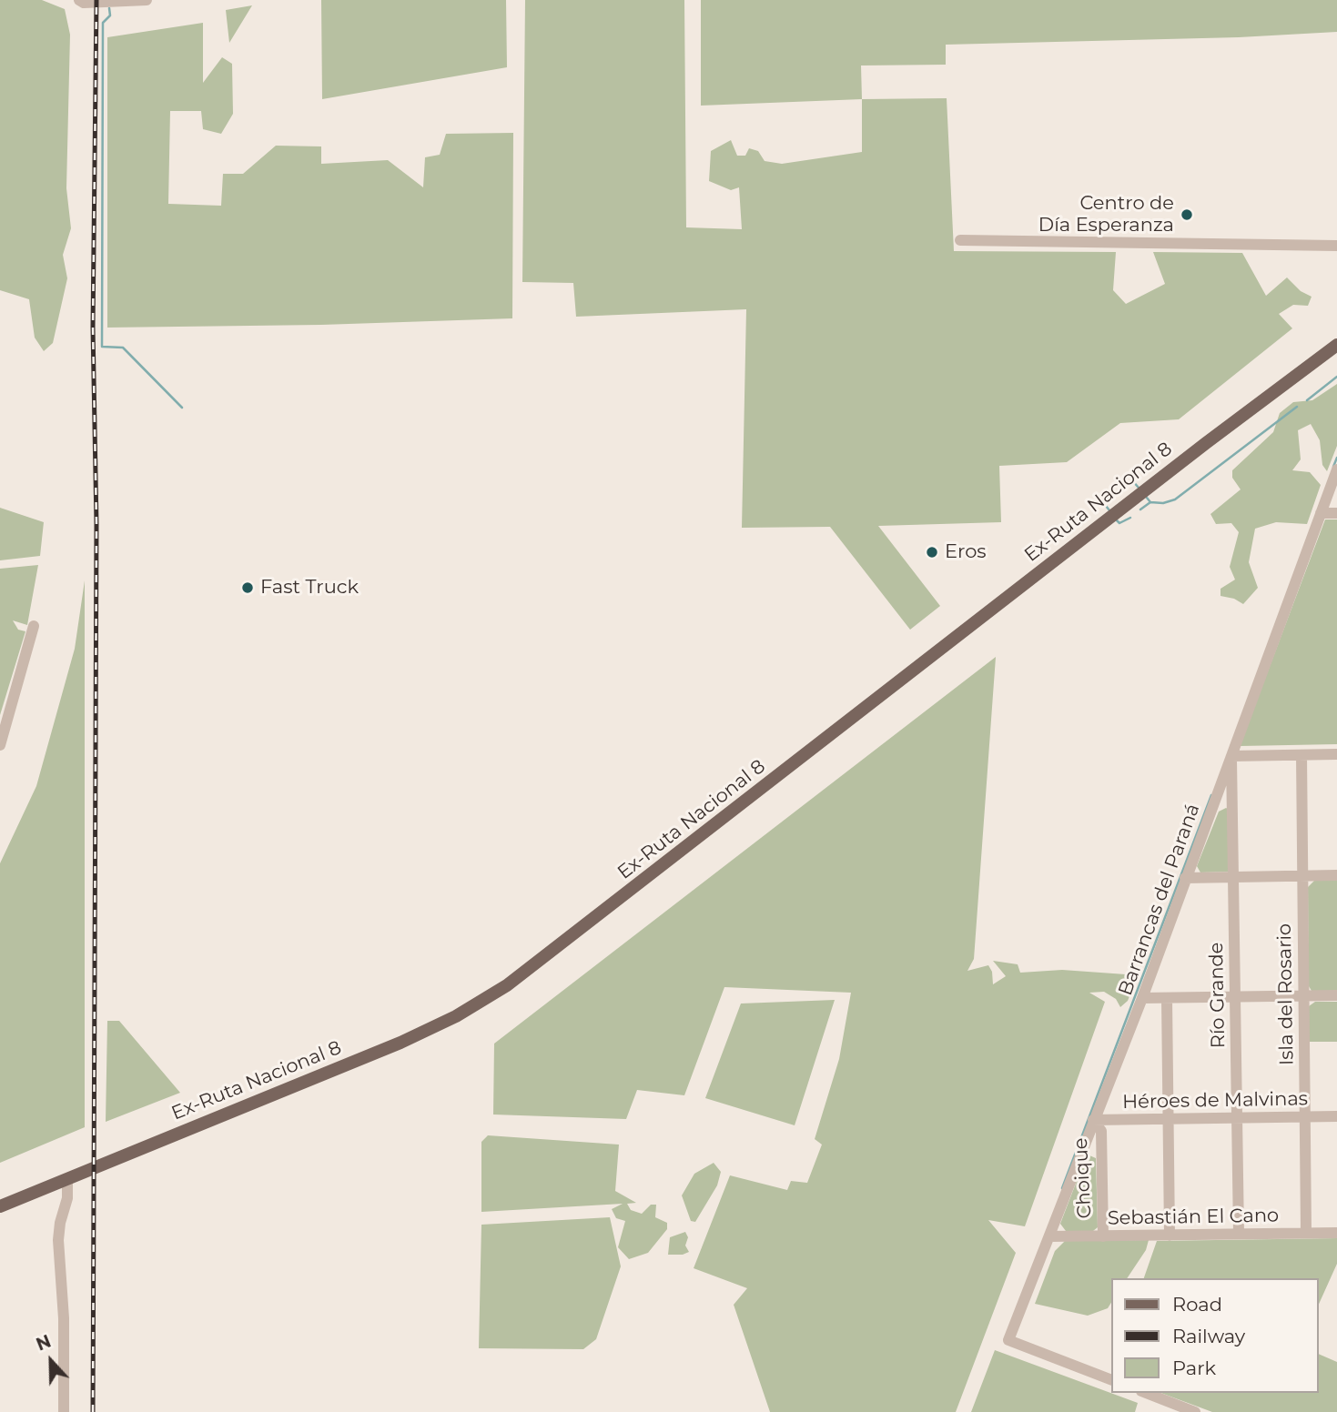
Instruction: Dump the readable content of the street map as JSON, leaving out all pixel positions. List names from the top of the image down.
{
  "streets": {
    "main road": ["Ex-Ruta Nacional 8"],
    "street": [
      "Barrancas del Paraná",
      "Isla del Rosario",
      "Río Grande",
      "Héroes de Malvinas",
      "Choique",
      "Sebastián El Cano"
    ]
  },
  "crossings": [
    ["Barrancas del Paraná", "Río Grande"],
    ["Barrancas del Paraná", "Héroes de Malvinas"],
    ["Barrancas del Paraná", "Choique"],
    ["Barrancas del Paraná", "Sebastián El Cano"],
    ["Isla del Rosario", "Héroes de Malvinas"],
    ["Isla del Rosario", "Sebastián El Cano"],
    ["Río Grande", "Héroes de Malvinas"],
    ["Río Grande", "Sebastián El Cano"],
    ["Héroes de Malvinas", "Choique"],
    ["Choique", "Sebastián El Cano"]
  ],
  "places": ["Centro de Día Esperanza", "Eros", "Fast Truck"],
  "legend": ["Road", "Railway", "Park"],
  "north": "top"
}
